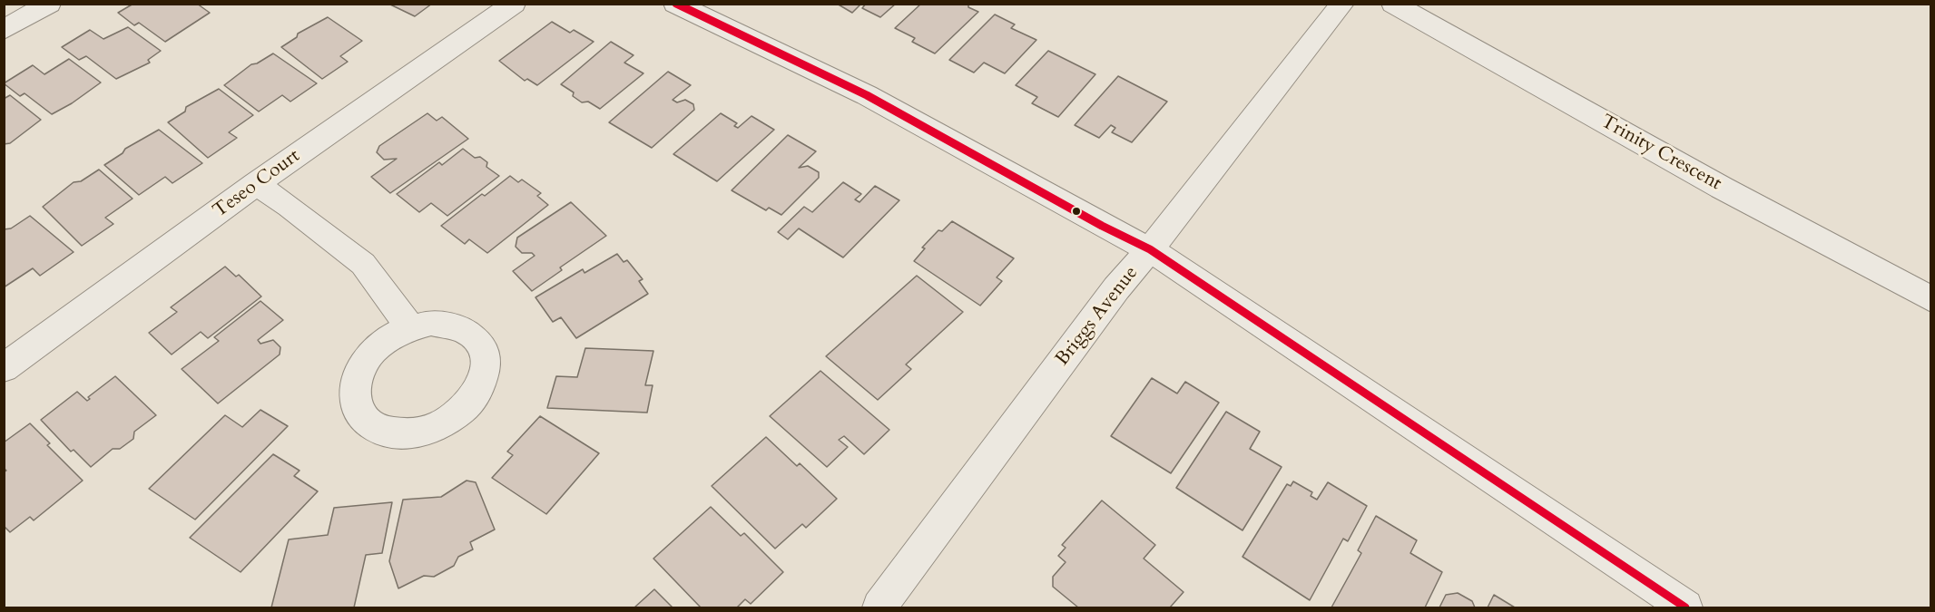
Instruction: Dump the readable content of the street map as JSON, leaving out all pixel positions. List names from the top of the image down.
{
  "streets": {
    "street": ["Trinity Crescent", "Teseo Court", "Briggs Avenue"]
  }
}
